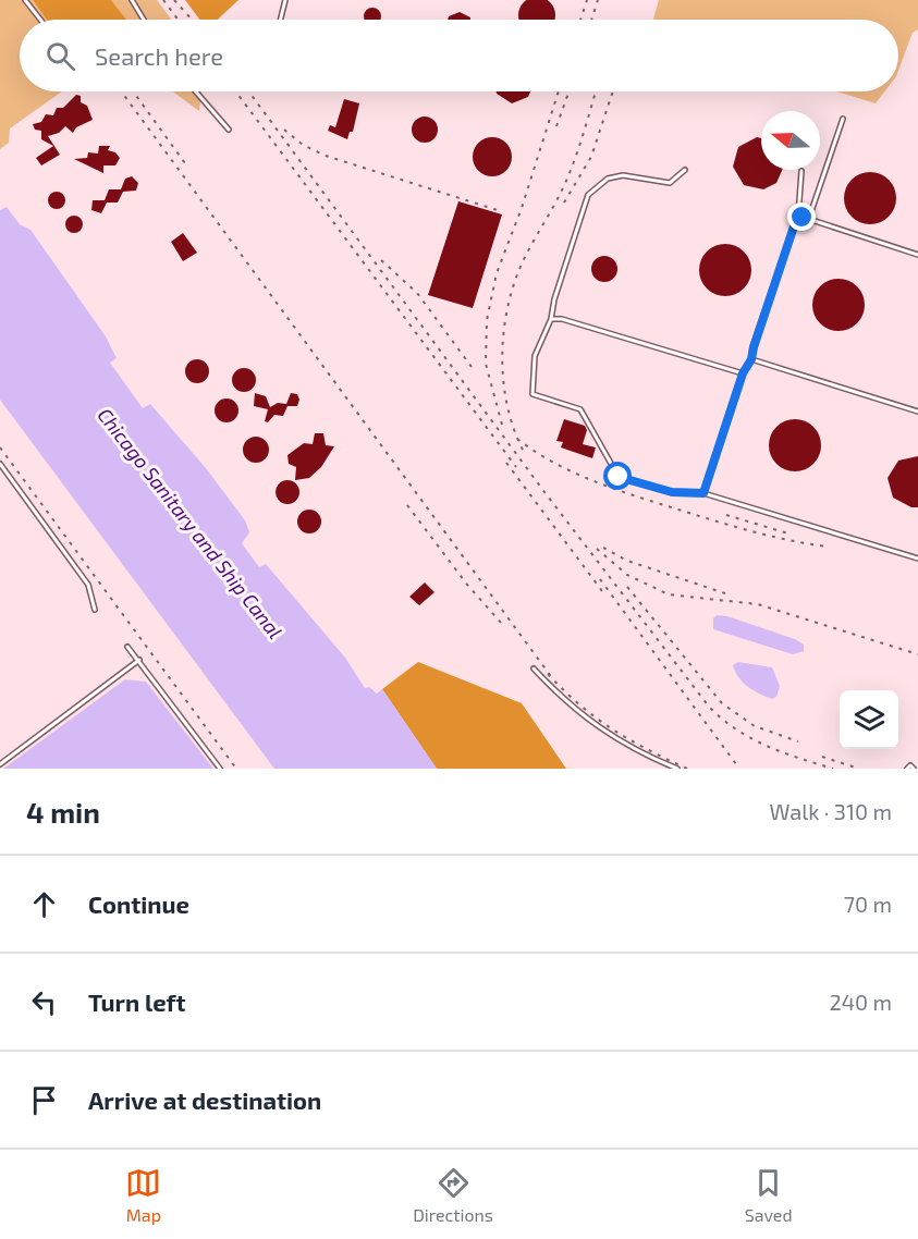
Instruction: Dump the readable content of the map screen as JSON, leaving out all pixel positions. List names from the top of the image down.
{
  "water": ["Chicago Sanitary and Ship Canal"],
  "north": "left",
  "page": {
    "search": "Search here",
    "heading": ["4 min", "Walk · 310 m"],
    "list": [
      ["Continue", "70 m"],
      ["Turn left", "240 m"],
      "Arrive at destination"
    ],
    "nav": ["Map", "Directions", "Saved"]
  }
}
